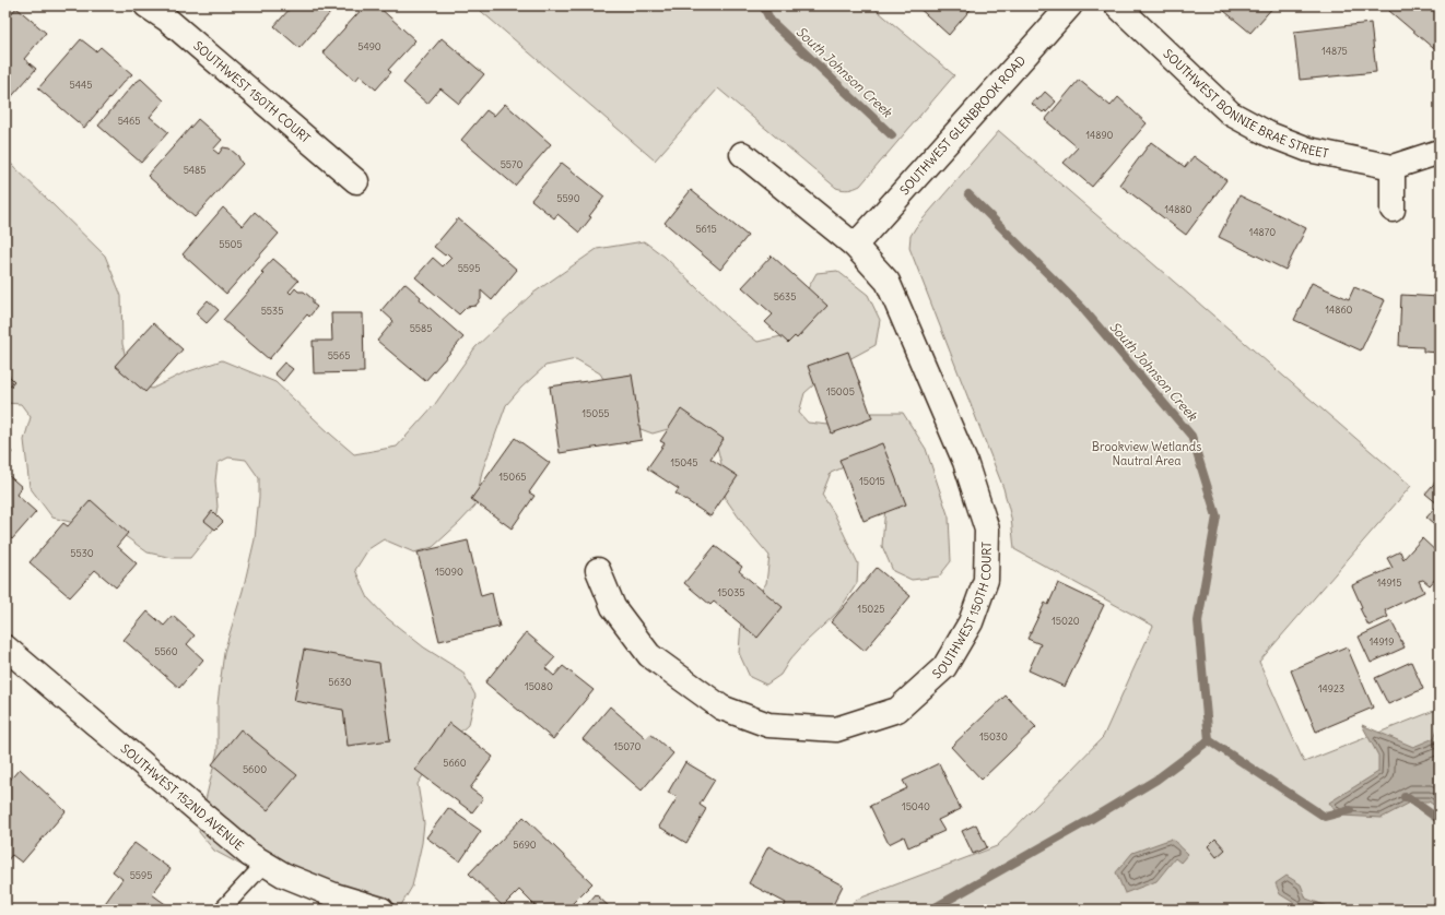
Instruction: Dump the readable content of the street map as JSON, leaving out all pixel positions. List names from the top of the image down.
{
  "streets": {
    "street": [
      "SOUTHWEST 150TH COURT",
      "SOUTHWEST BONNIE BRAE STREET",
      "SOUTHWEST GLENBROOK ROAD",
      "SOUTHWEST 152ND AVENUE"
    ]
  },
  "crossings": [
    ["SOUTHWEST 150TH COURT", "SOUTHWEST GLENBROOK ROAD"]
  ],
  "water": ["South Johnson Creek"],
  "parks": ["Brookview Wetlands Nautral Area"],
  "house_numbers": [
    "5490",
    "14875",
    "5445",
    "5465",
    "14890",
    "5570",
    "5485",
    "5590",
    "14880",
    "5615",
    "14870",
    "5505",
    "5595",
    "5635",
    "14860",
    "5535",
    "5585",
    "5565",
    "15005",
    "15055",
    "15045",
    "15065",
    "15015",
    "5530",
    "15090",
    "14915",
    "15035",
    "15025",
    "15020",
    "14919",
    "5560",
    "5630",
    "15080",
    "14923",
    "15030",
    "15070",
    "5660",
    "5600",
    "15040",
    "5690",
    "5595"
  ]
}
